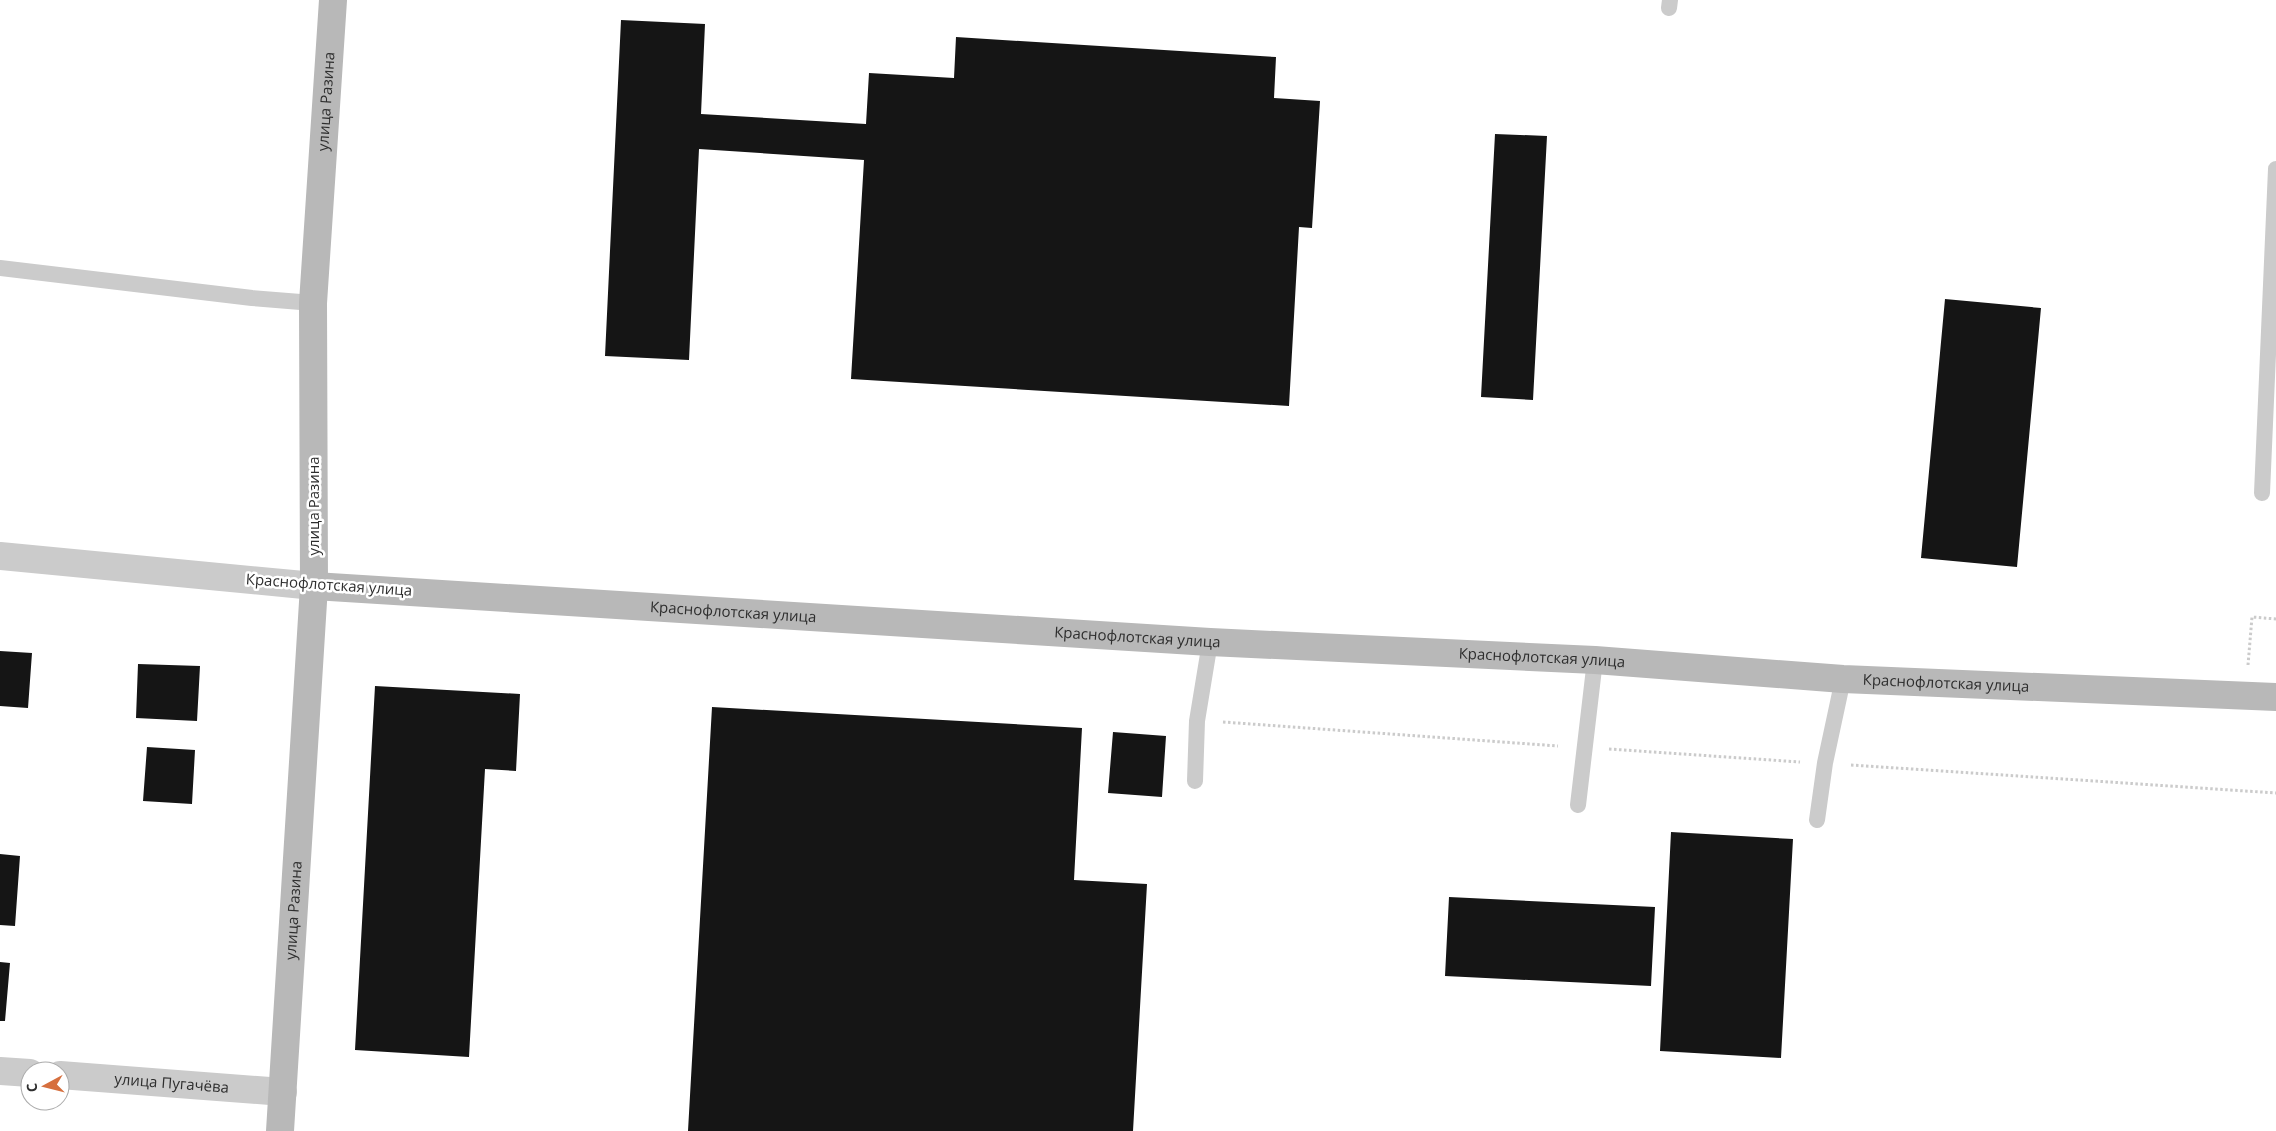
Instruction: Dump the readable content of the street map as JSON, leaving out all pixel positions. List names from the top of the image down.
{
  "streets": {
    "street": ["улица Разина", "Краснофлотская улица", "улица Пугачёва"]
  },
  "crossings": [
    ["улица Разина", "Краснофлотская улица"],
    ["улица Разина", "улица Пугачёва"]
  ],
  "north": "left"
}
